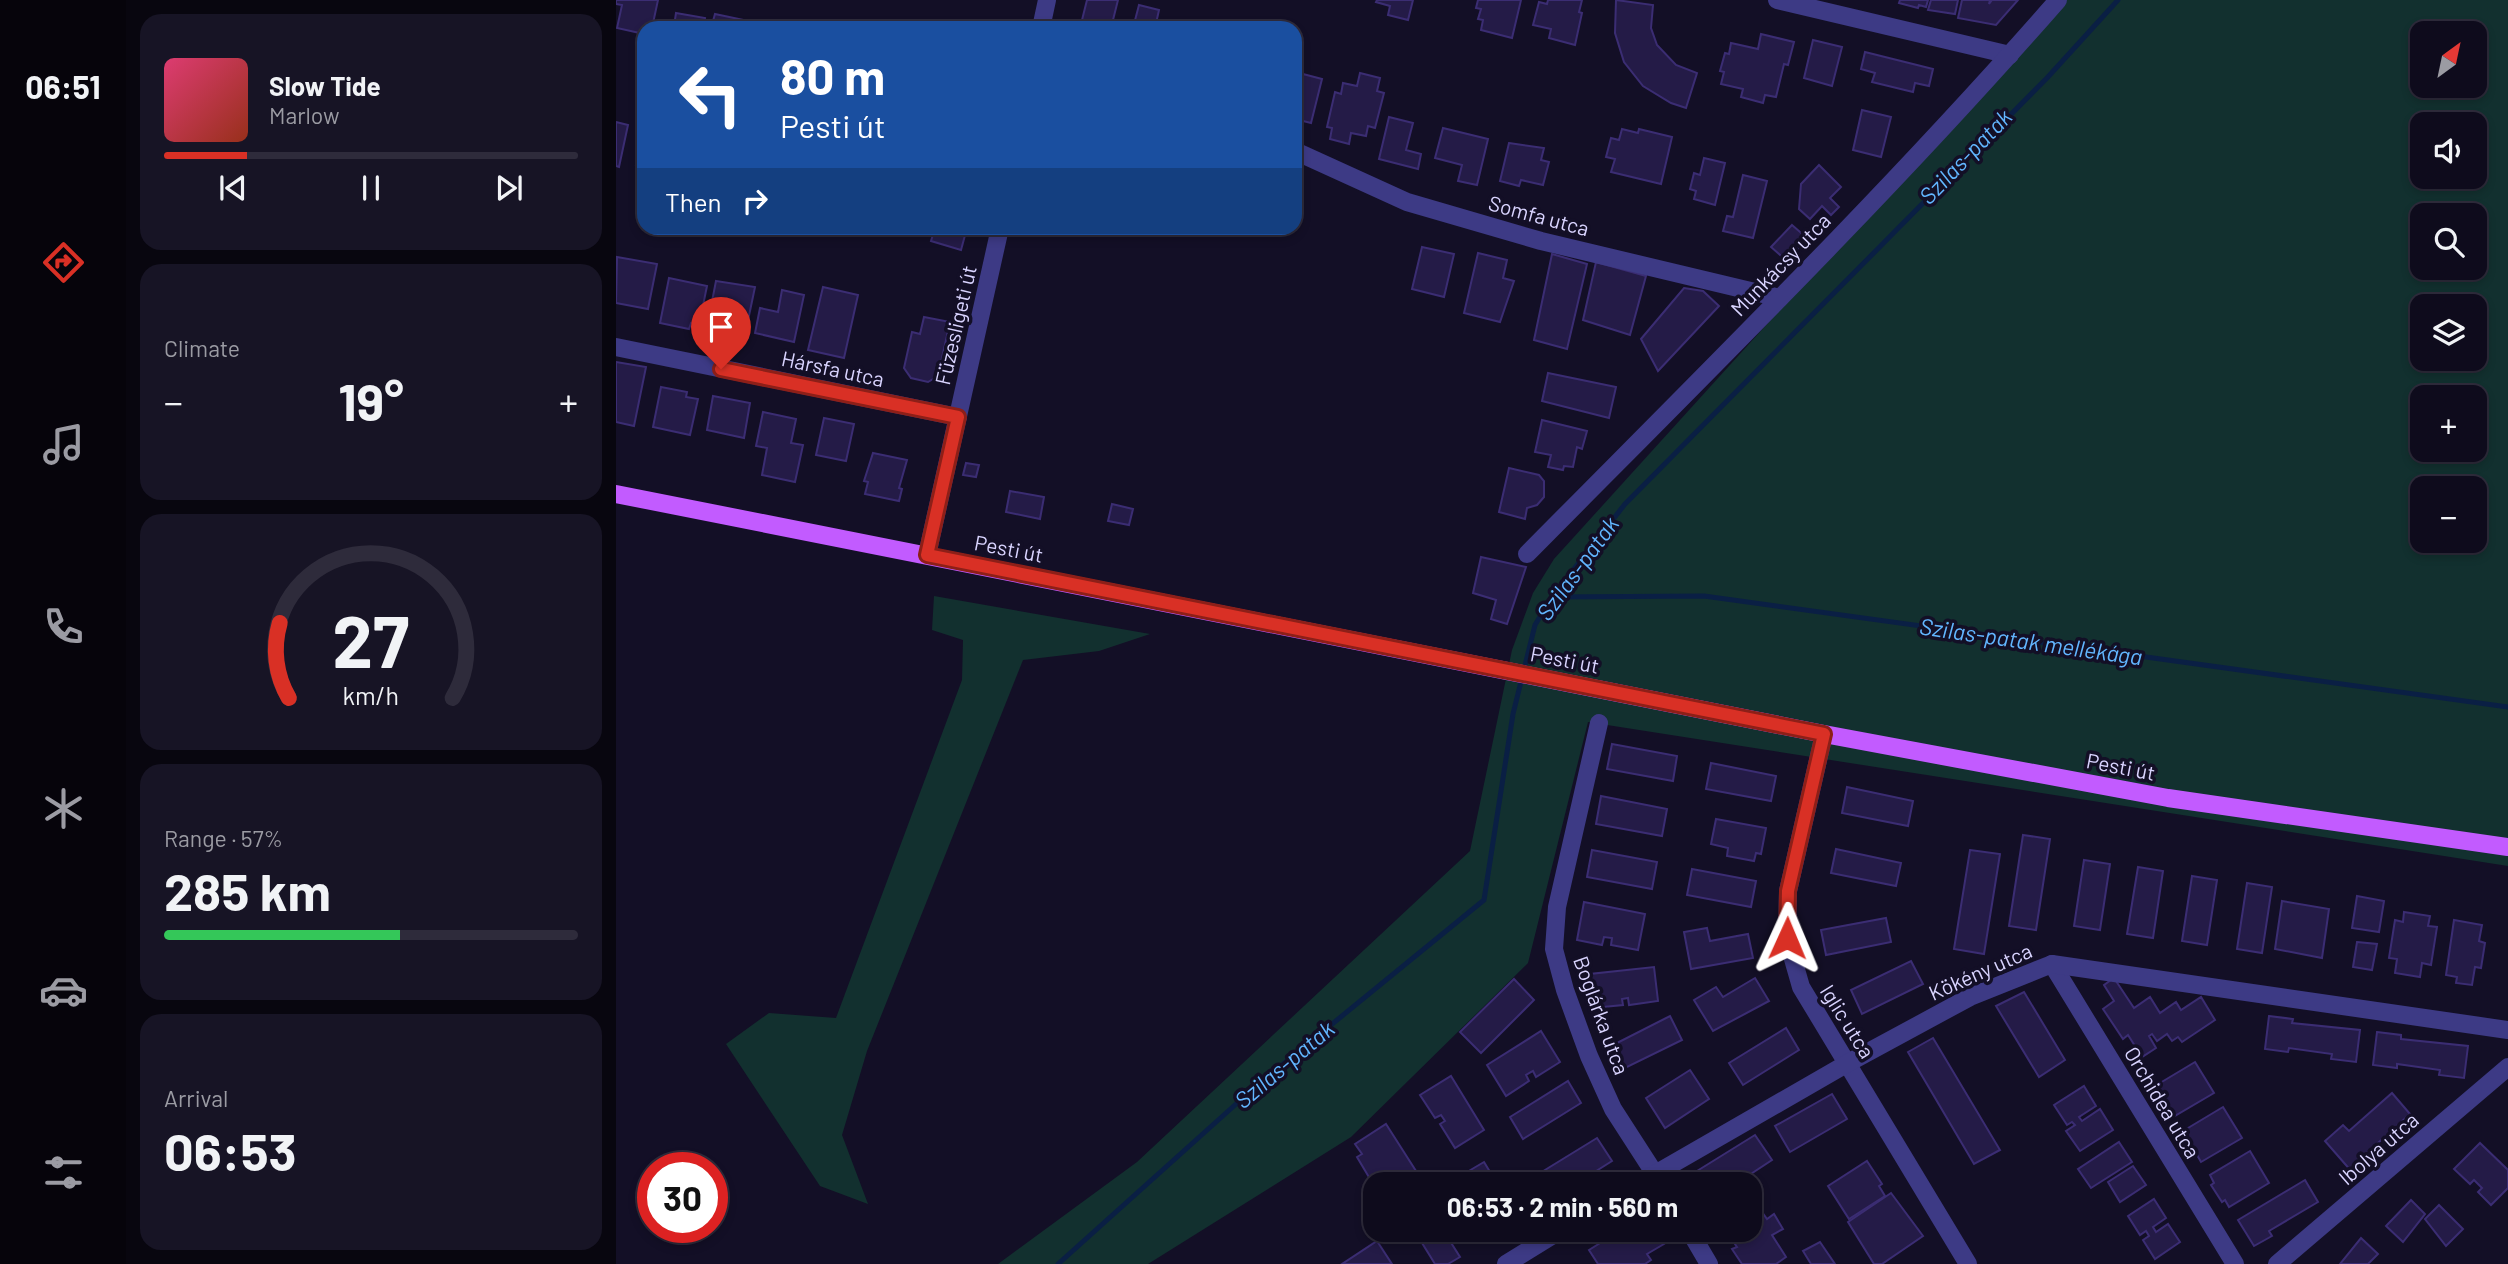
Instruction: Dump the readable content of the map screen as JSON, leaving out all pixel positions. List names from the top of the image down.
{
  "streets": {
    "main road": ["Pesti út"],
    "street": [
      "Somfa utca",
      "Munkácsy utca",
      "Füzesligeti út",
      "Hársfa utca",
      "Kökény utca",
      "Boglárka utca",
      "Iglic utca",
      "Orchidea utca",
      "Ibolya utca"
    ]
  },
  "crossings": [
    ["Somfa utca", "Munkácsy utca"],
    ["Füzesligeti út", "Hársfa utca"],
    ["Füzesligeti út", "Pesti út"],
    ["Pesti út", "Iglic utca"],
    ["Kökény utca", "Iglic utca"],
    ["Kökény utca", "Orchidea utca"]
  ],
  "water": ["Szilas-patak", "Szilas-patak mellékága"],
  "north": "top right",
  "page": {
    "tabs": "06:51",
    "map_buttons": ["+", "−"],
    "turn": ["80 m", "Pesti út"],
    "song": ["Slow Tide", "Marlow"],
    "then": "Then",
    "tile": [
      "Climate",
      ["Range · 57%", "285 km"],
      ["Arrival", "06:53"]
    ],
    "heat": ["−", "19°", "+"],
    "limit": "30",
    "trip": "06:53 · 2 min · 560 m",
    "gauge": ["27", "km/h"]
  }
}
